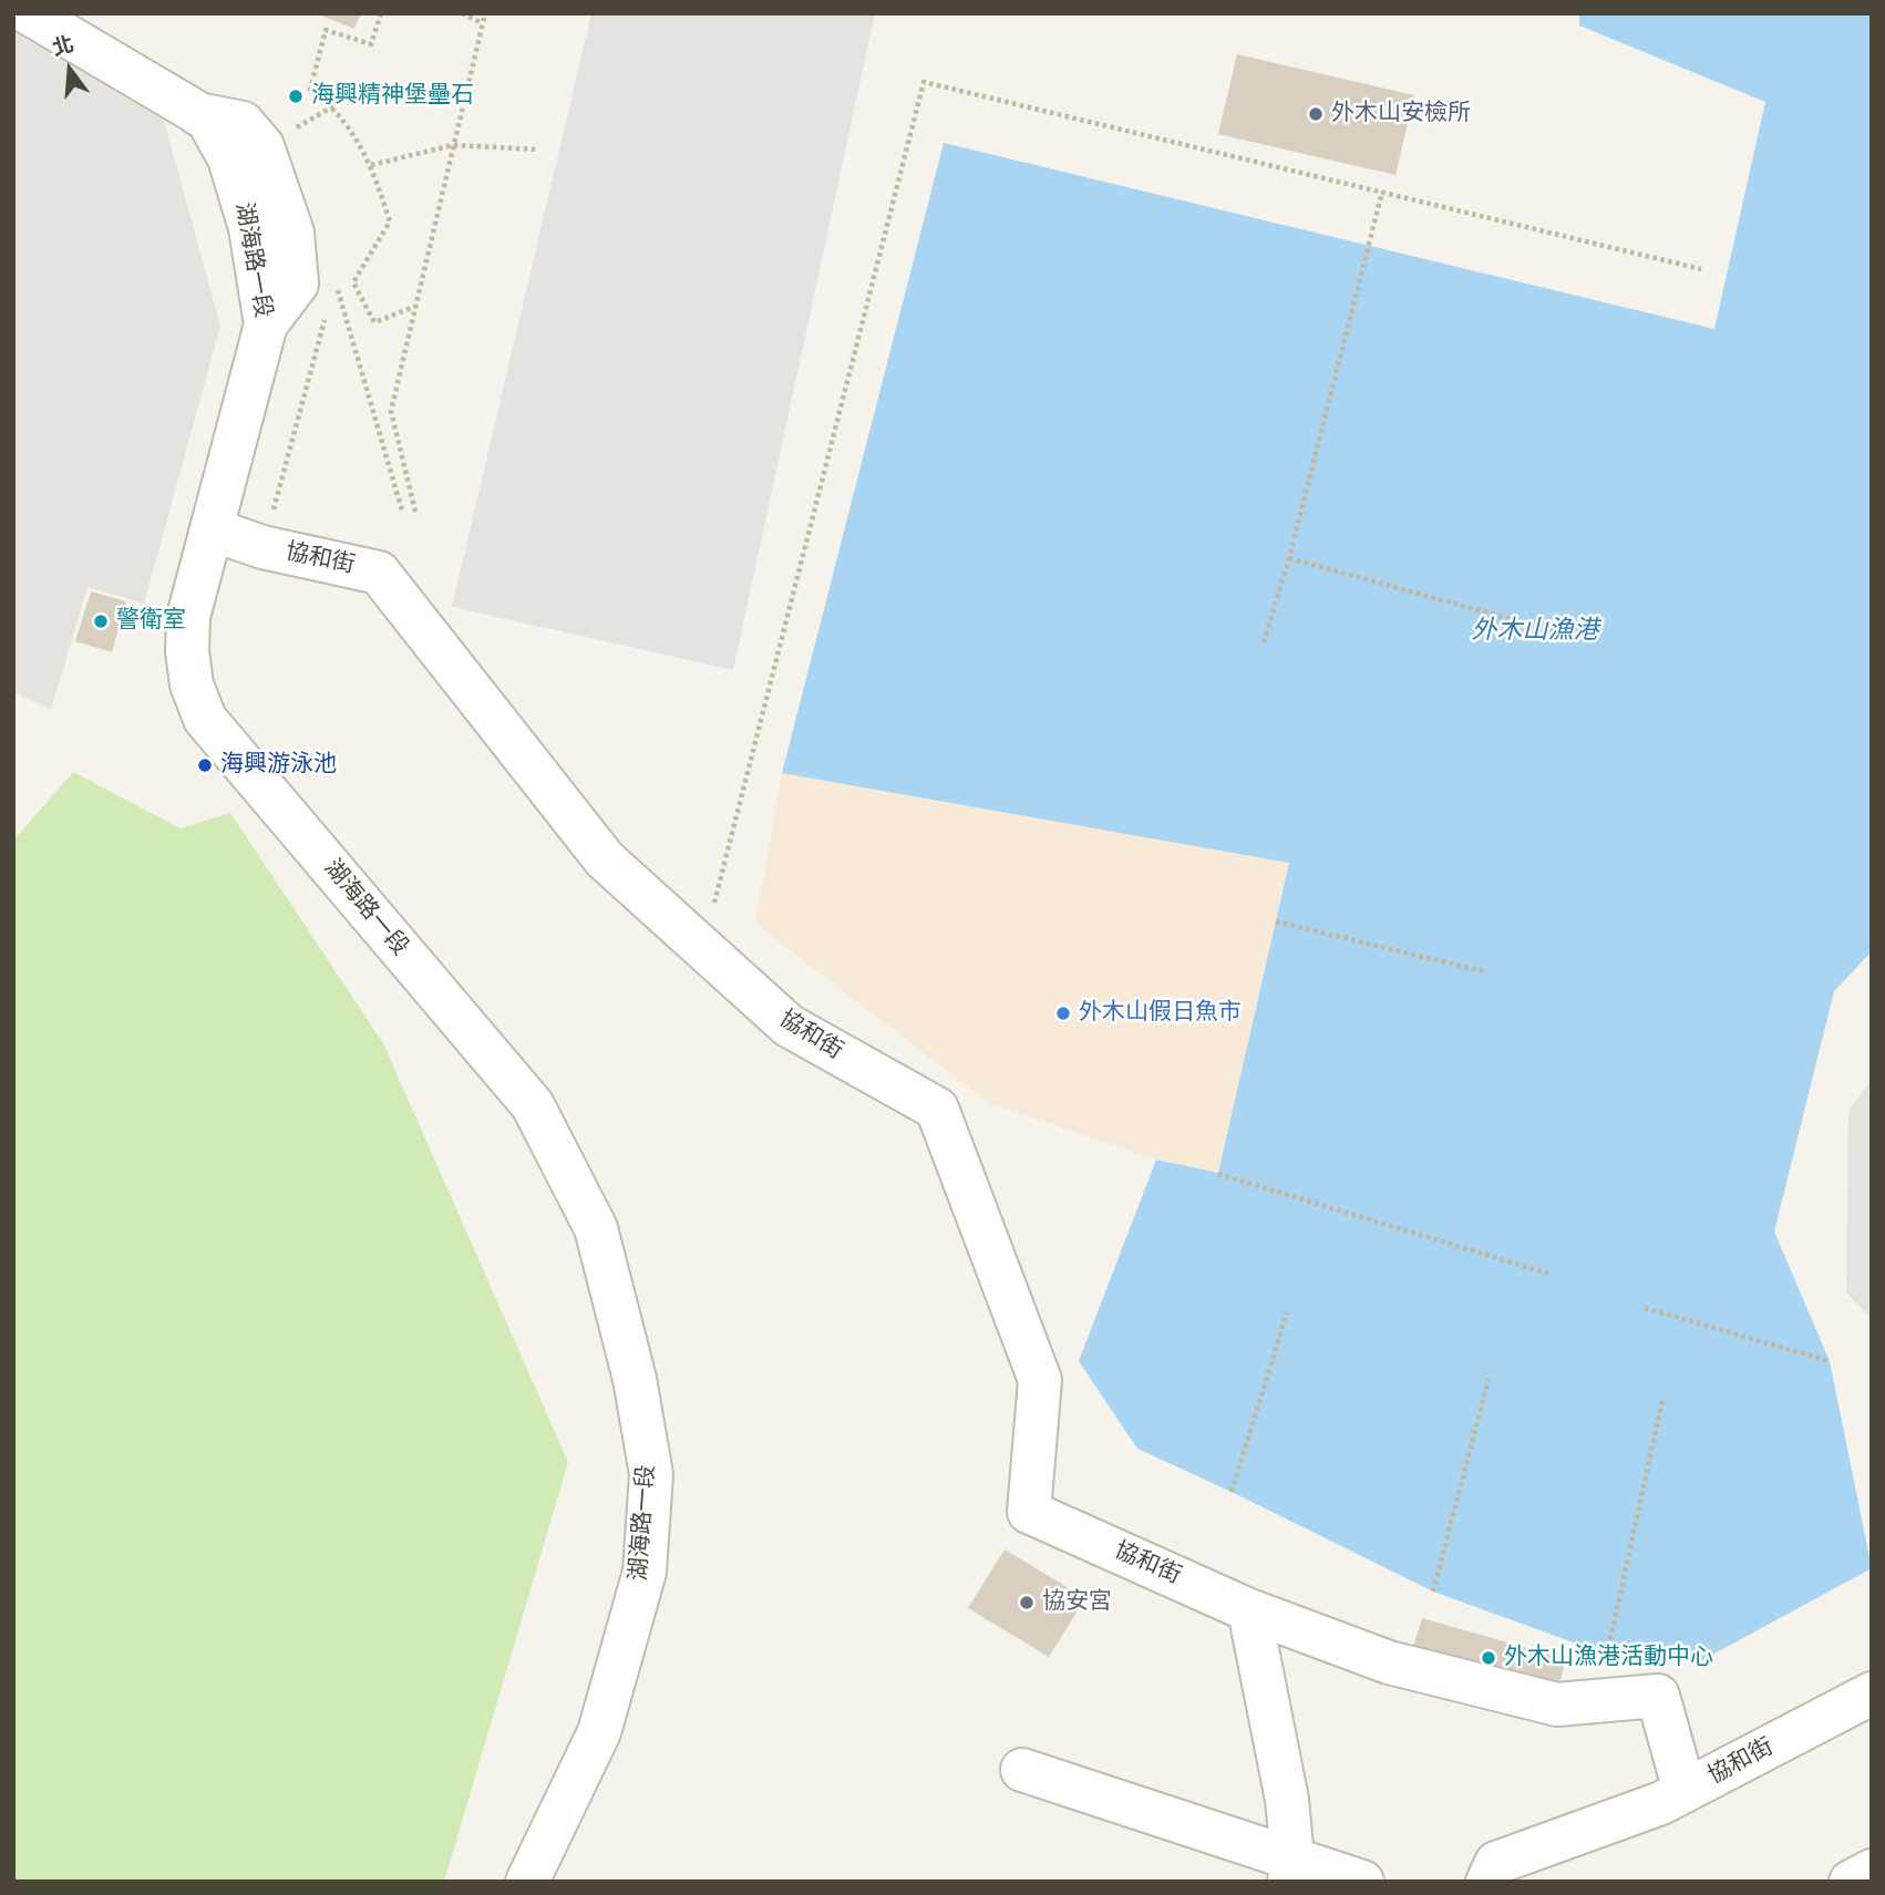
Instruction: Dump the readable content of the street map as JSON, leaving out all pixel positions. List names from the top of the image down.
{
  "streets": {
    "street": ["湖海路一段", "協和街"]
  },
  "crossings": [
    ["湖海路一段", "協和街"]
  ],
  "water": ["外木山漁港"],
  "places": [
    "海興精神堡壘石",
    "外木山安檢所",
    "警衛室",
    "海興游泳池",
    "外木山假日魚市",
    "協安宮",
    "外木山漁港活動中心"
  ],
  "north": "top"
}
